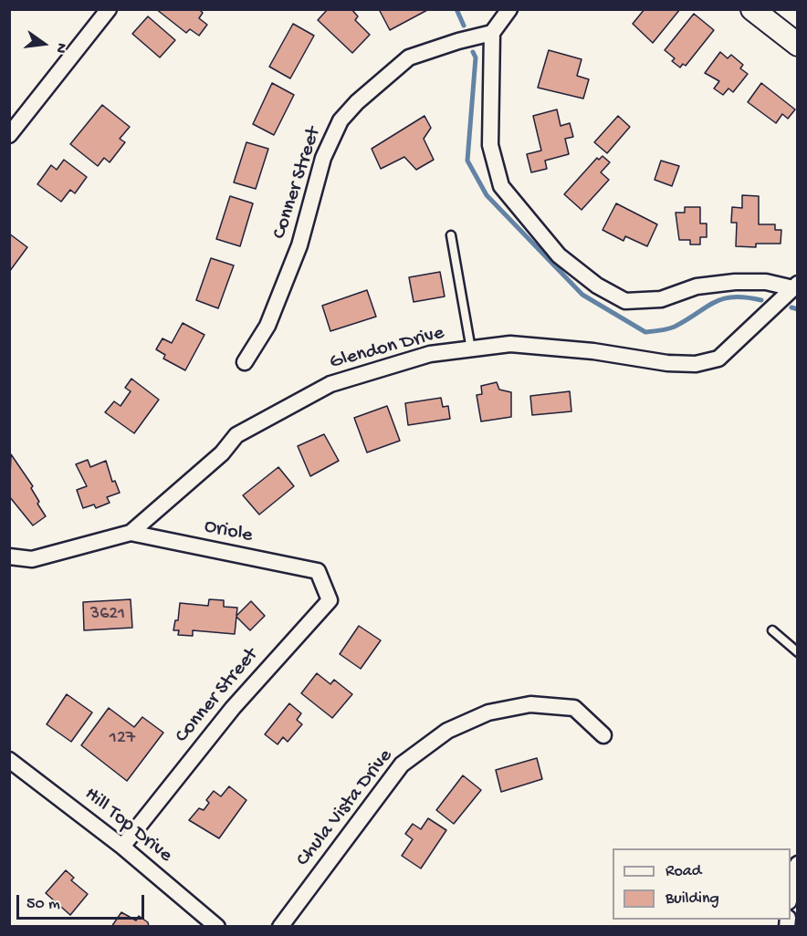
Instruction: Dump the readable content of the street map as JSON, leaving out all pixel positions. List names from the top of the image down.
{
  "streets": {
    "street": [
      "Conner Street",
      "Glendon Drive",
      "Oriole",
      "Chula Vista Drive",
      "Hill Top Drive"
    ]
  },
  "crossings": [
    ["Conner Street", "Oriole"],
    ["Conner Street", "Hill Top Drive"],
    ["Glendon Drive", "Oriole"]
  ],
  "house_numbers": ["3621", "127"],
  "legend": ["Road", "Building"],
  "scale_bar": "50 m",
  "north": "right"
}
